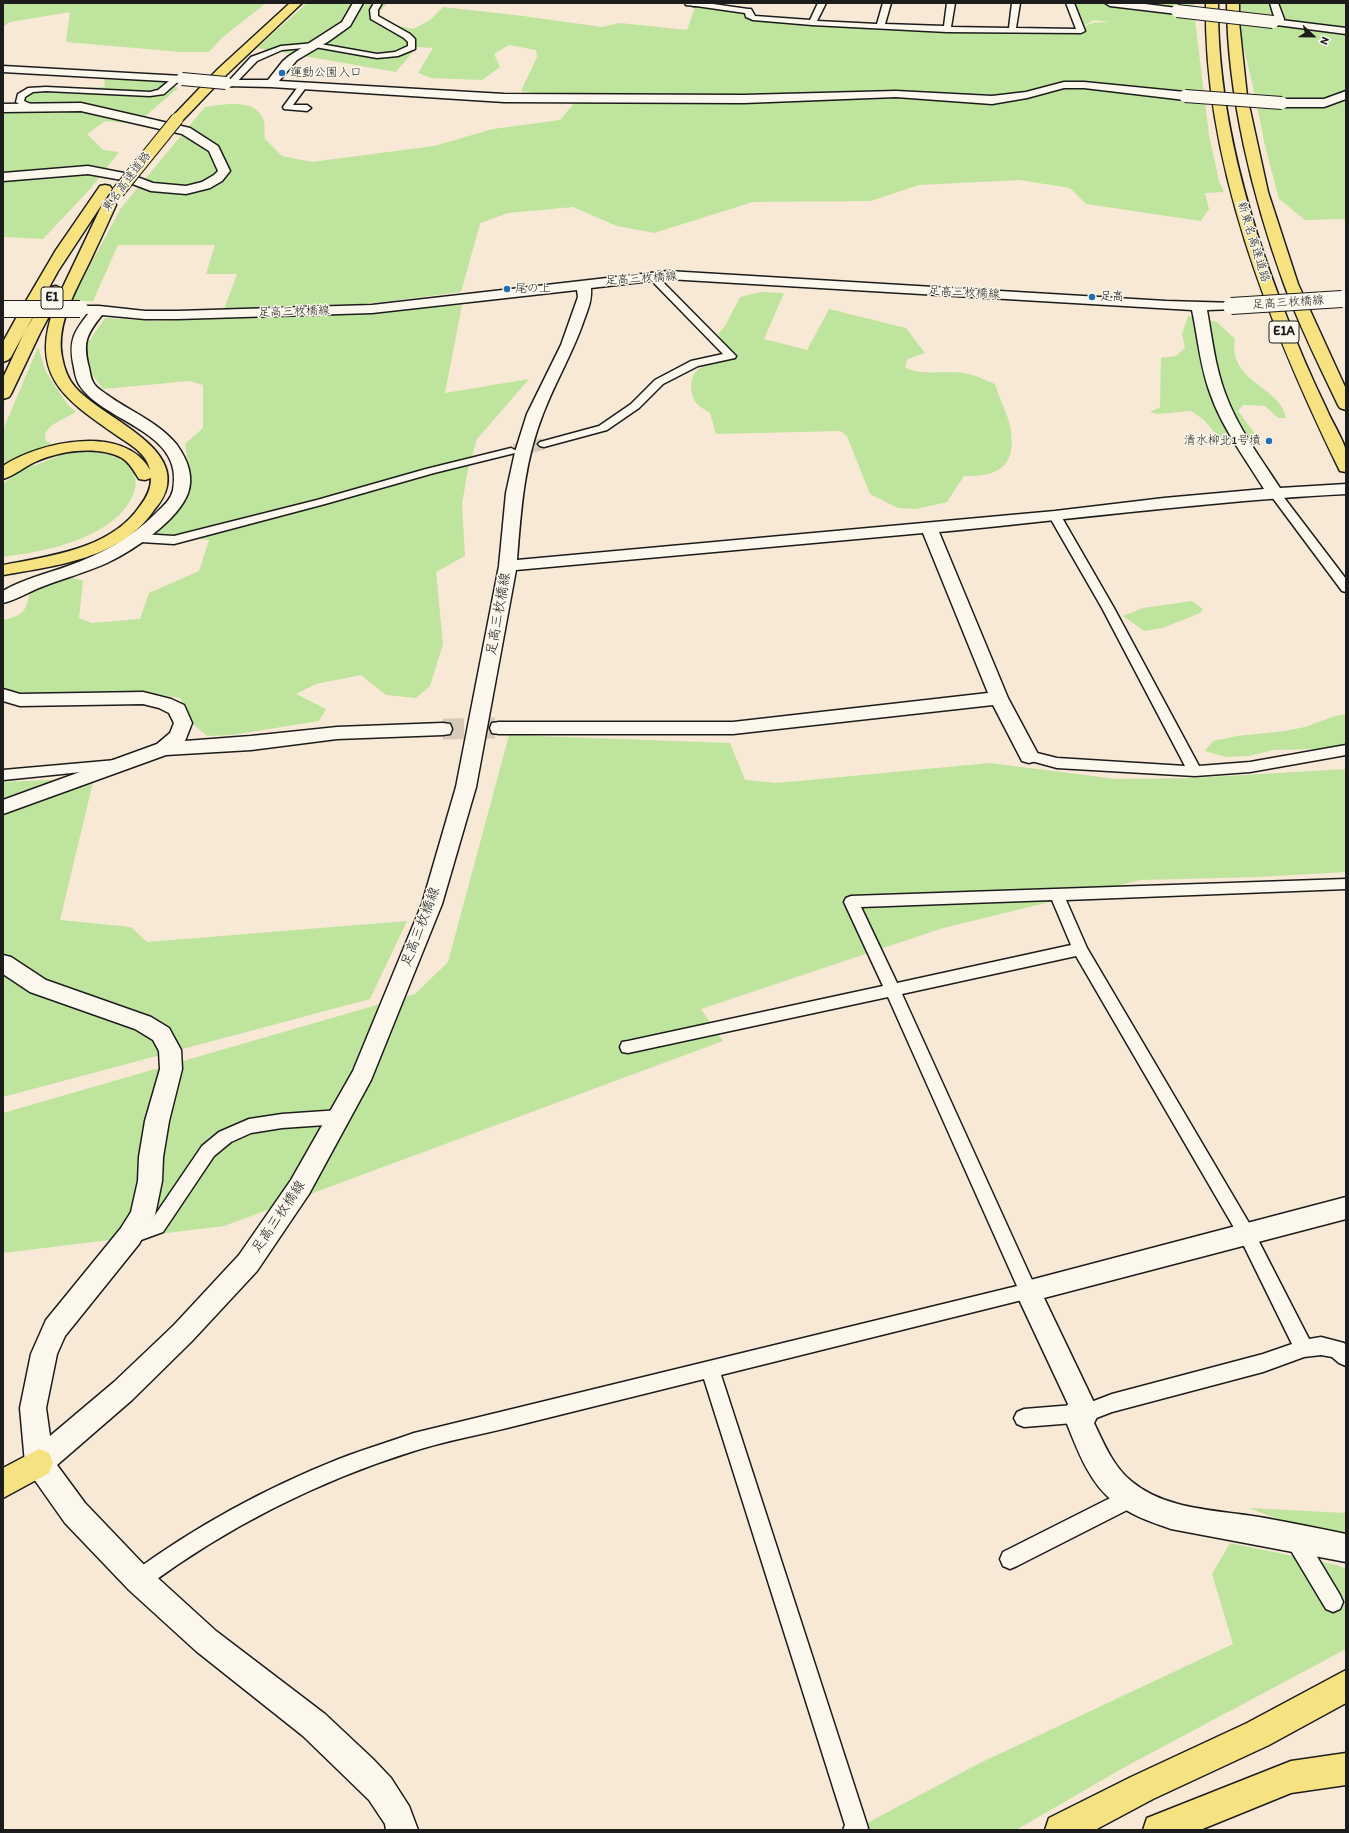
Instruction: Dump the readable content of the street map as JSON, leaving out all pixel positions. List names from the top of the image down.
{
  "streets": {
    "main road": [
      "東名高速道路",
      "新東名高速道路",
      "E1",
      "E1A"
    ],
    "street": ["足高三枚橋線"]
  },
  "places": [
    "運動公園入口",
    "尾の上",
    "足高",
    "清水柳北1号墳"
  ],
  "north": "right"
}
